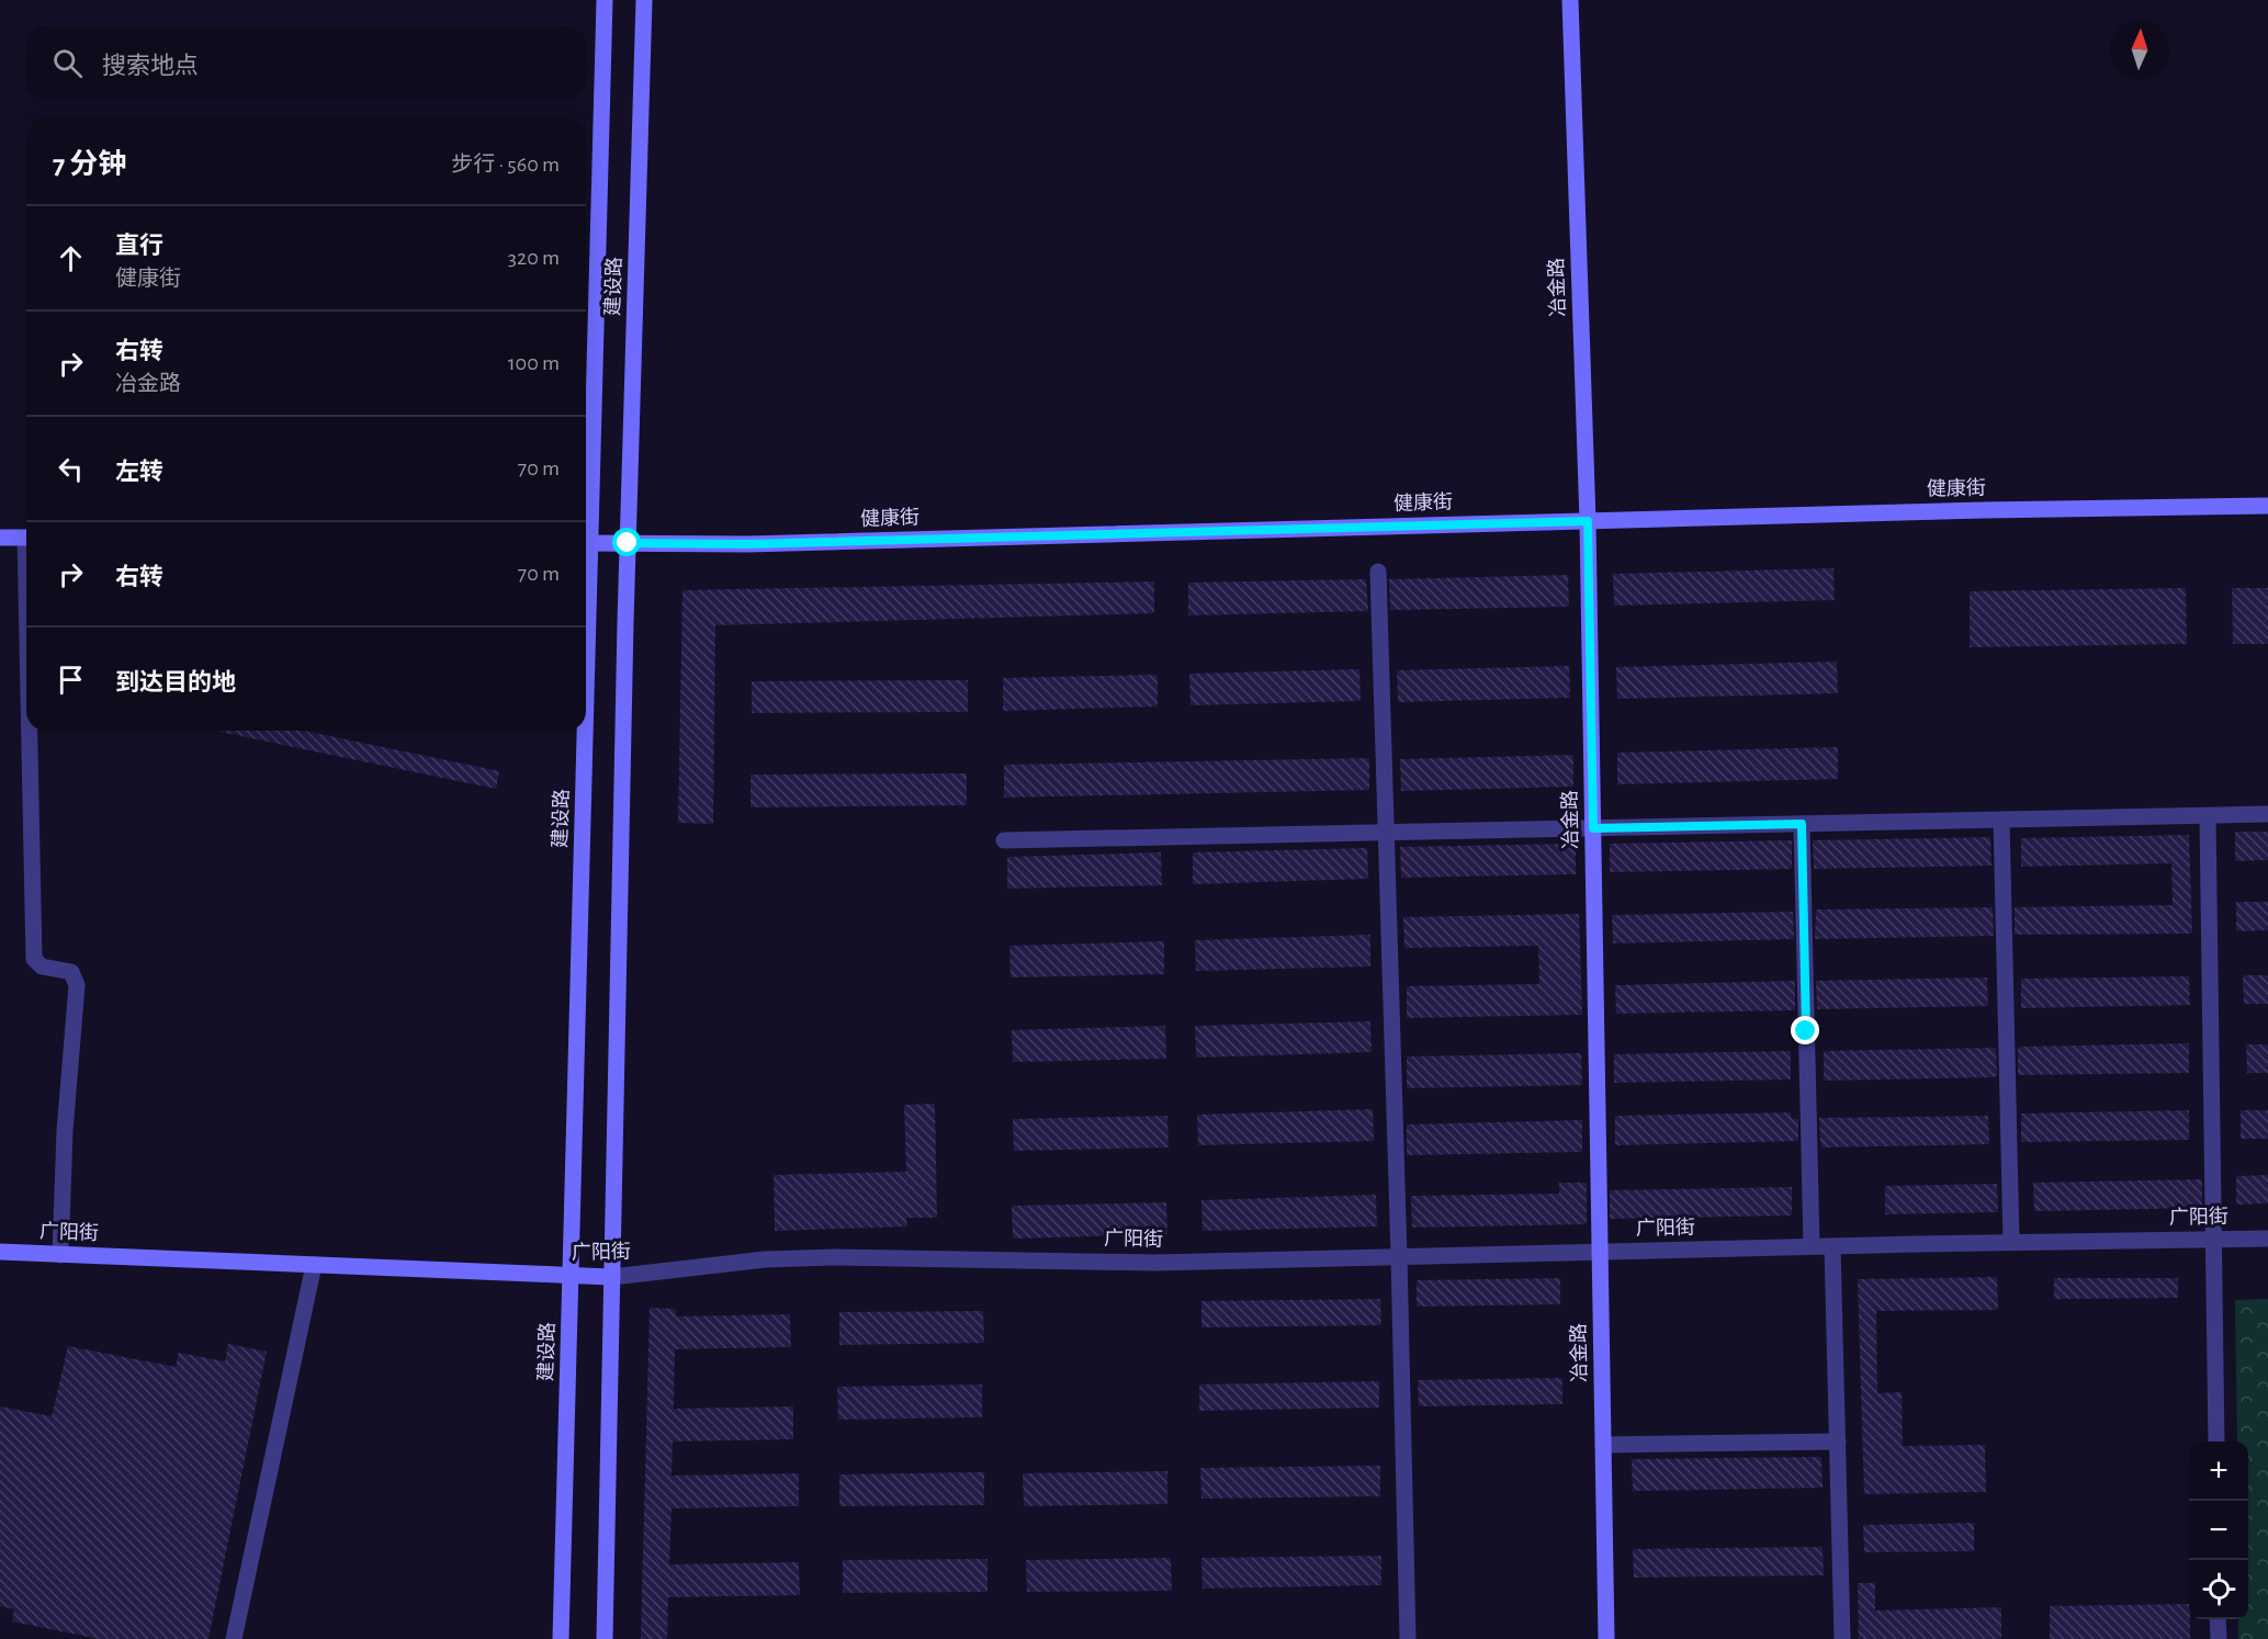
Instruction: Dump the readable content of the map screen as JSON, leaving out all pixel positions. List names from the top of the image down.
{
  "streets": {
    "street": [
      "建设路",
      "冶金路",
      "健康街",
      "广阳街"
    ]
  },
  "crossings": [
    ["建设路", "健康街"],
    ["建设路", "广阳街"],
    ["冶金路", "健康街"],
    ["冶金路", "广阳街"]
  ],
  "north": "top",
  "page": {
    "search": "搜索地点",
    "heading": ["7 分钟", "步行 · 560 m"],
    "list": [
      ["直行", "健康街", "320 m"],
      ["右转", "冶金路", "100 m"],
      ["左转", "70 m"],
      ["右转", "70 m"],
      "到达目的地"
    ],
    "map_buttons": ["+", "−"]
  }
}
